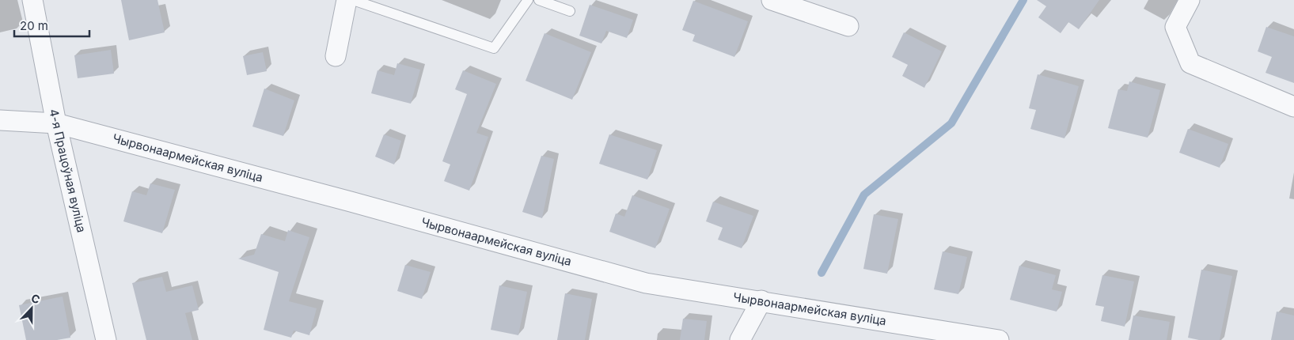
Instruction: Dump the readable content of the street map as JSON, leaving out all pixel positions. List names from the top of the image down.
{
  "streets": {
    "street": ["Чырвонаармейская вуліца", "4-я Працоўная вуліца"]
  },
  "crossings": [
    ["Чырвонаармейская вуліца", "4-я Працоўная вуліца"]
  ],
  "scale_bar": "20 m",
  "north": "top"
}
